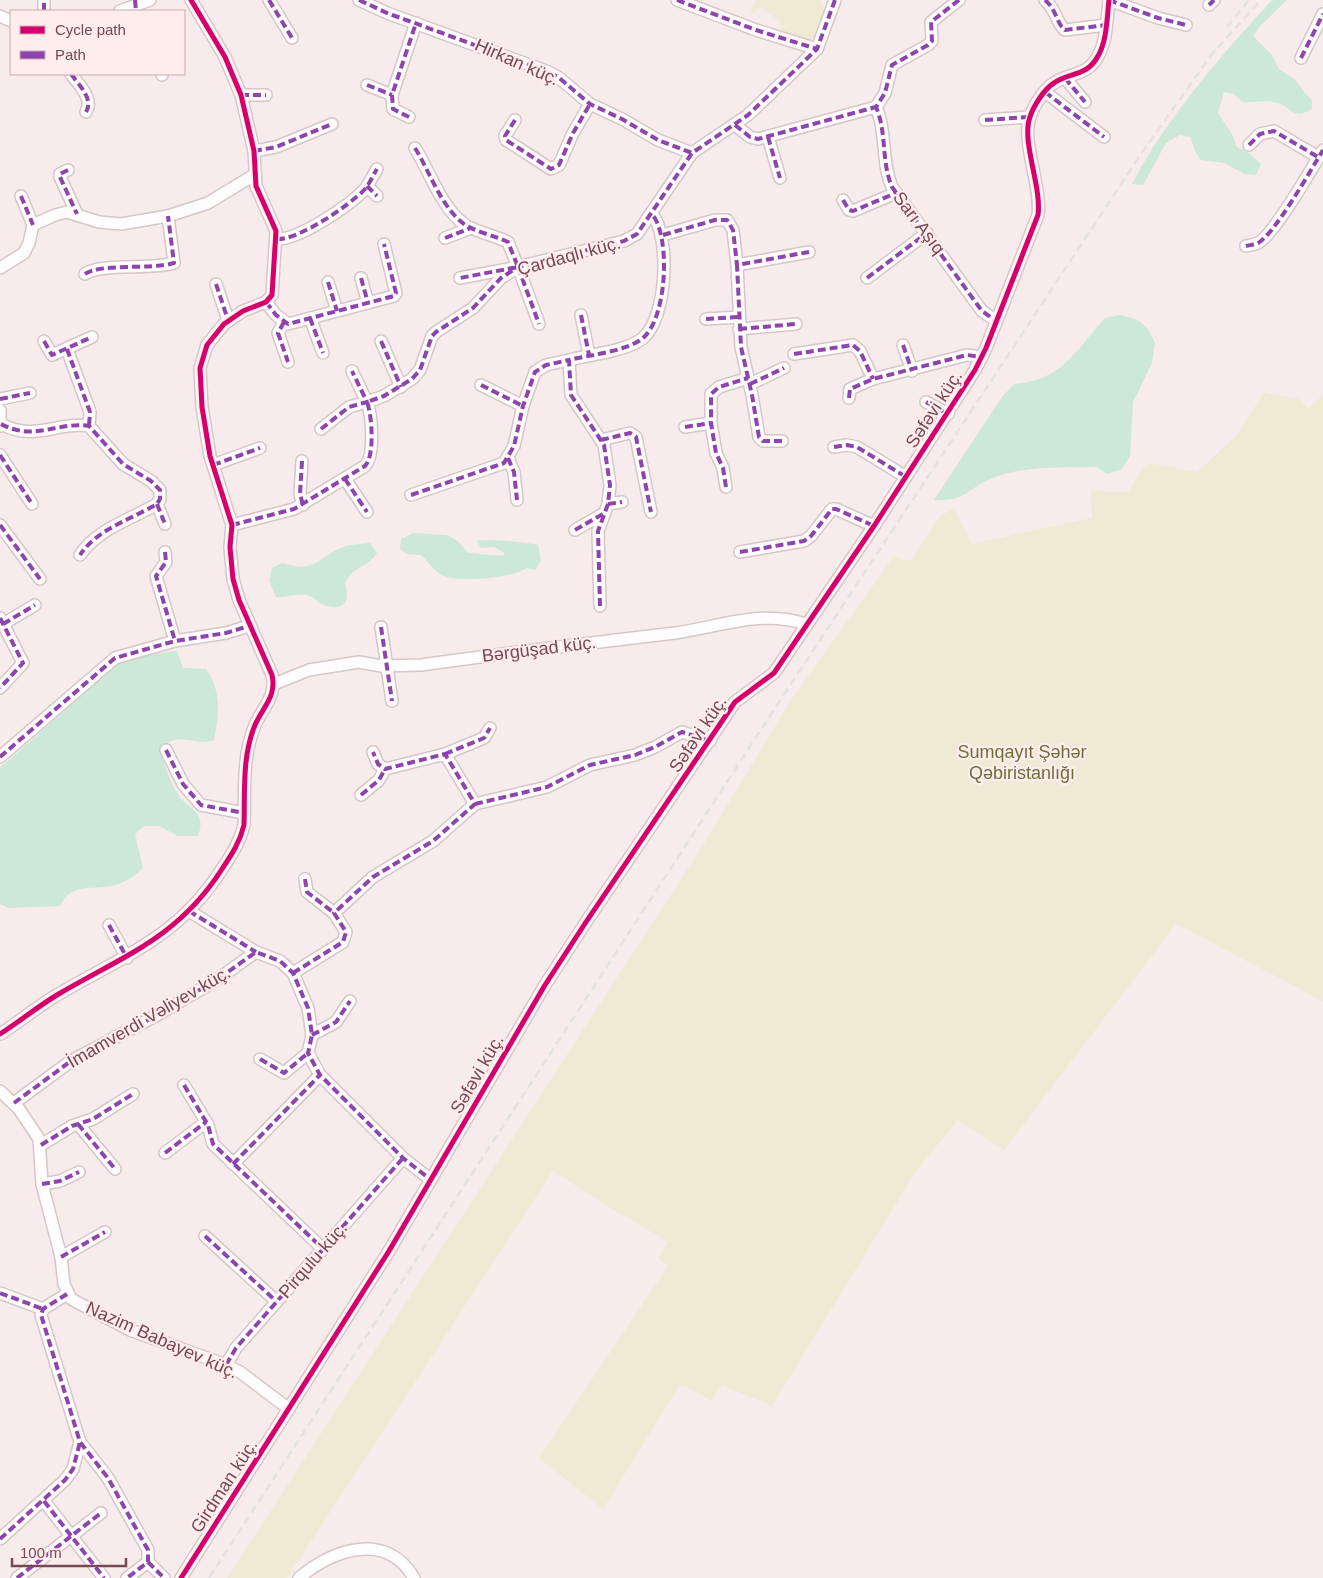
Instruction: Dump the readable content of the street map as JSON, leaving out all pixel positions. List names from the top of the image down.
{
  "streets": {
    "street": [
      "Hirkan küç.",
      "Sarı Aşıq",
      "Çardaqlı küç.",
      "Səfəvi küç.",
      "Bərgüşad küç.",
      "İmamverdi Vəliyev küç.",
      "Pirqulu küç.",
      "Nazim Babayev küç.",
      "Girdman küç."
    ]
  },
  "crossings": [
    ["Hirkan küç.", "Çardaqlı küç."],
    ["Sarı Aşıq", "Səfəvi küç."],
    ["Səfəvi küç.", "Bərgüşad küç."],
    ["Səfəvi küç.", "Nazim Babayev küç."],
    ["Səfəvi küç.", "Girdman küç."],
    ["İmamverdi Vəliyev küç.", "Nazim Babayev küç."],
    ["Pirqulu küç.", "Nazim Babayev küç."],
    ["Nazim Babayev küç.", "Girdman küç."]
  ],
  "parks": ["Sumqayıt Şəhər Qəbiristanlığı"],
  "legend": ["Cycle path", "Path"],
  "scale_bar": "100 m"
}
